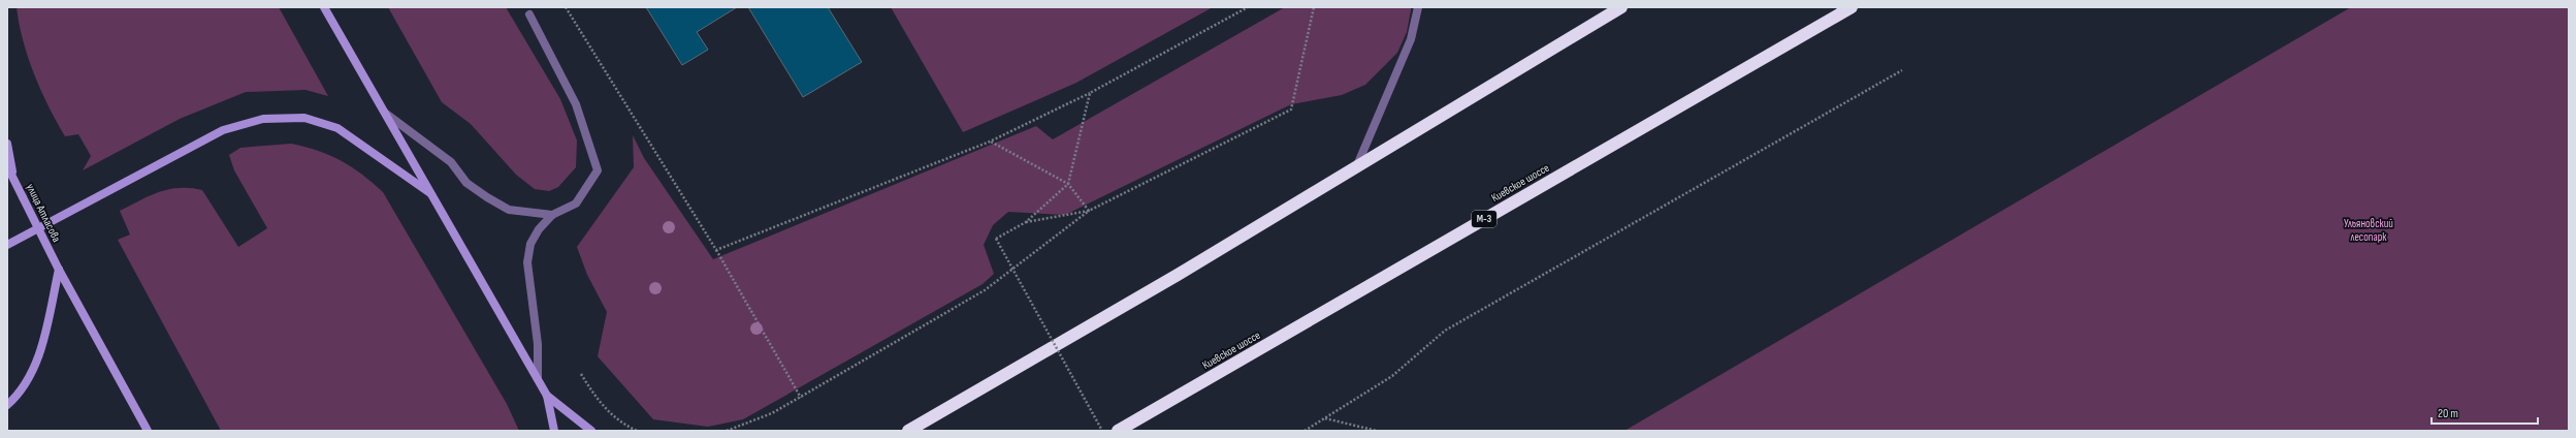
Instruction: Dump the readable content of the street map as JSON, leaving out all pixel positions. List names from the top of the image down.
{
  "streets": {
    "highway": ["Киевское шоссе", "М-3"],
    "main road": ["улица Атласова"]
  },
  "parks": ["Ульяновский лесопарк"],
  "scale_bar": "20 m"
}
